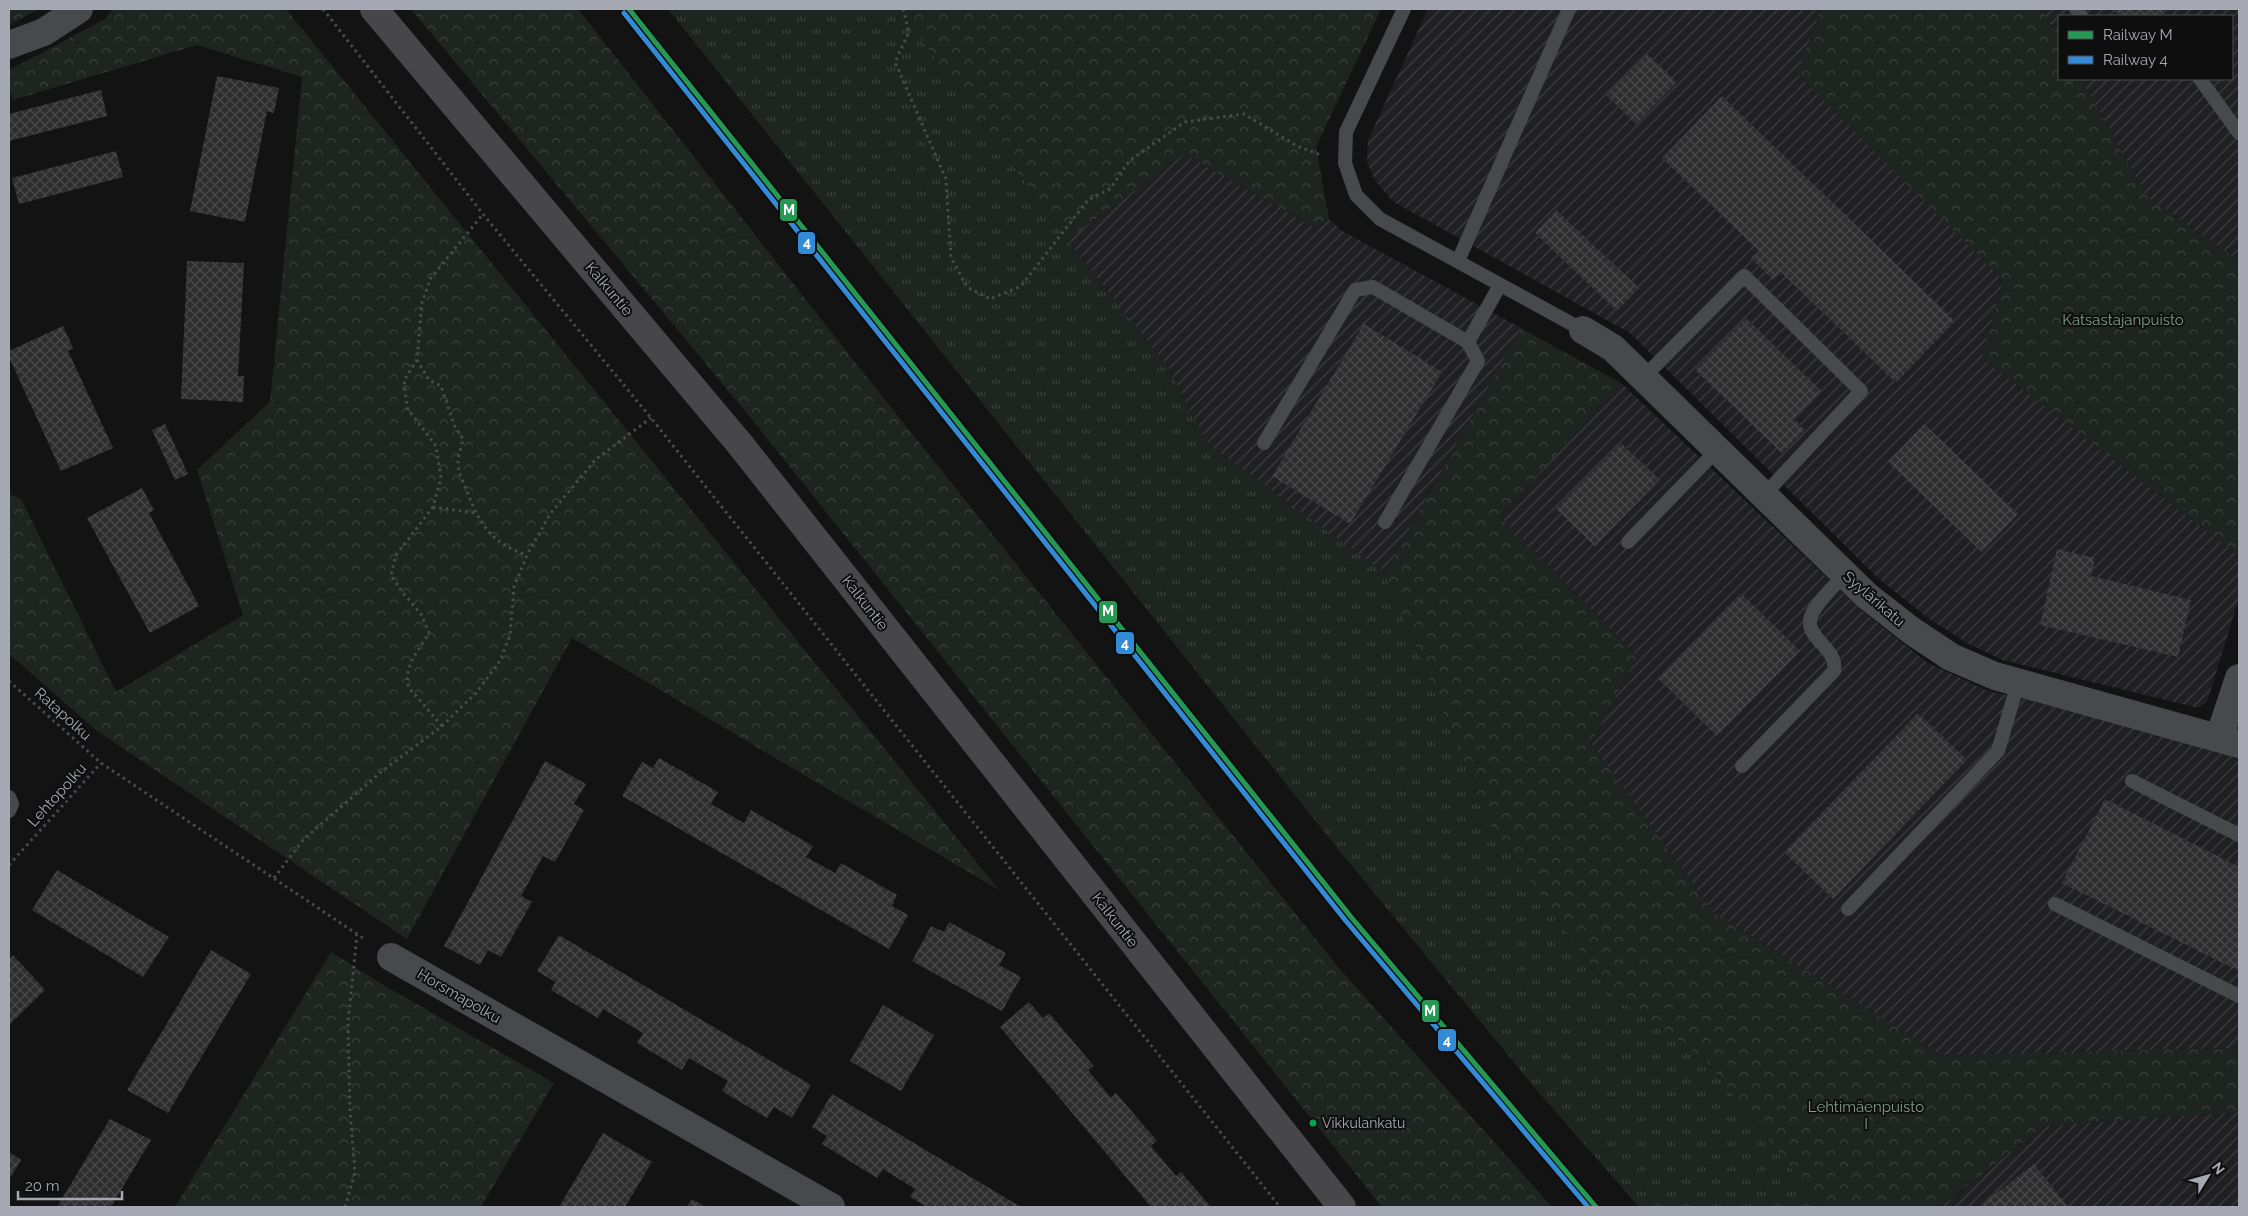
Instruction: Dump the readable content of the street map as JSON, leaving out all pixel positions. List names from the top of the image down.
{
  "streets": {
    "street": ["Kalkuntie", "Syylärikatu", "Horsmapolku"],
    "path": ["Ratapolku", "Lehtopolku"]
  },
  "crossings": [
    ["Ratapolku", "Lehtopolku"]
  ],
  "parks": ["Katsastajanpuisto", "Lehtimäenpuisto I"],
  "places": ["Vikkulankatu"],
  "lines": ["rail line M", "rail line 4"],
  "legend": ["Railway M", "Railway 4"],
  "scale_bar": "20 m",
  "north": "top right"
}
